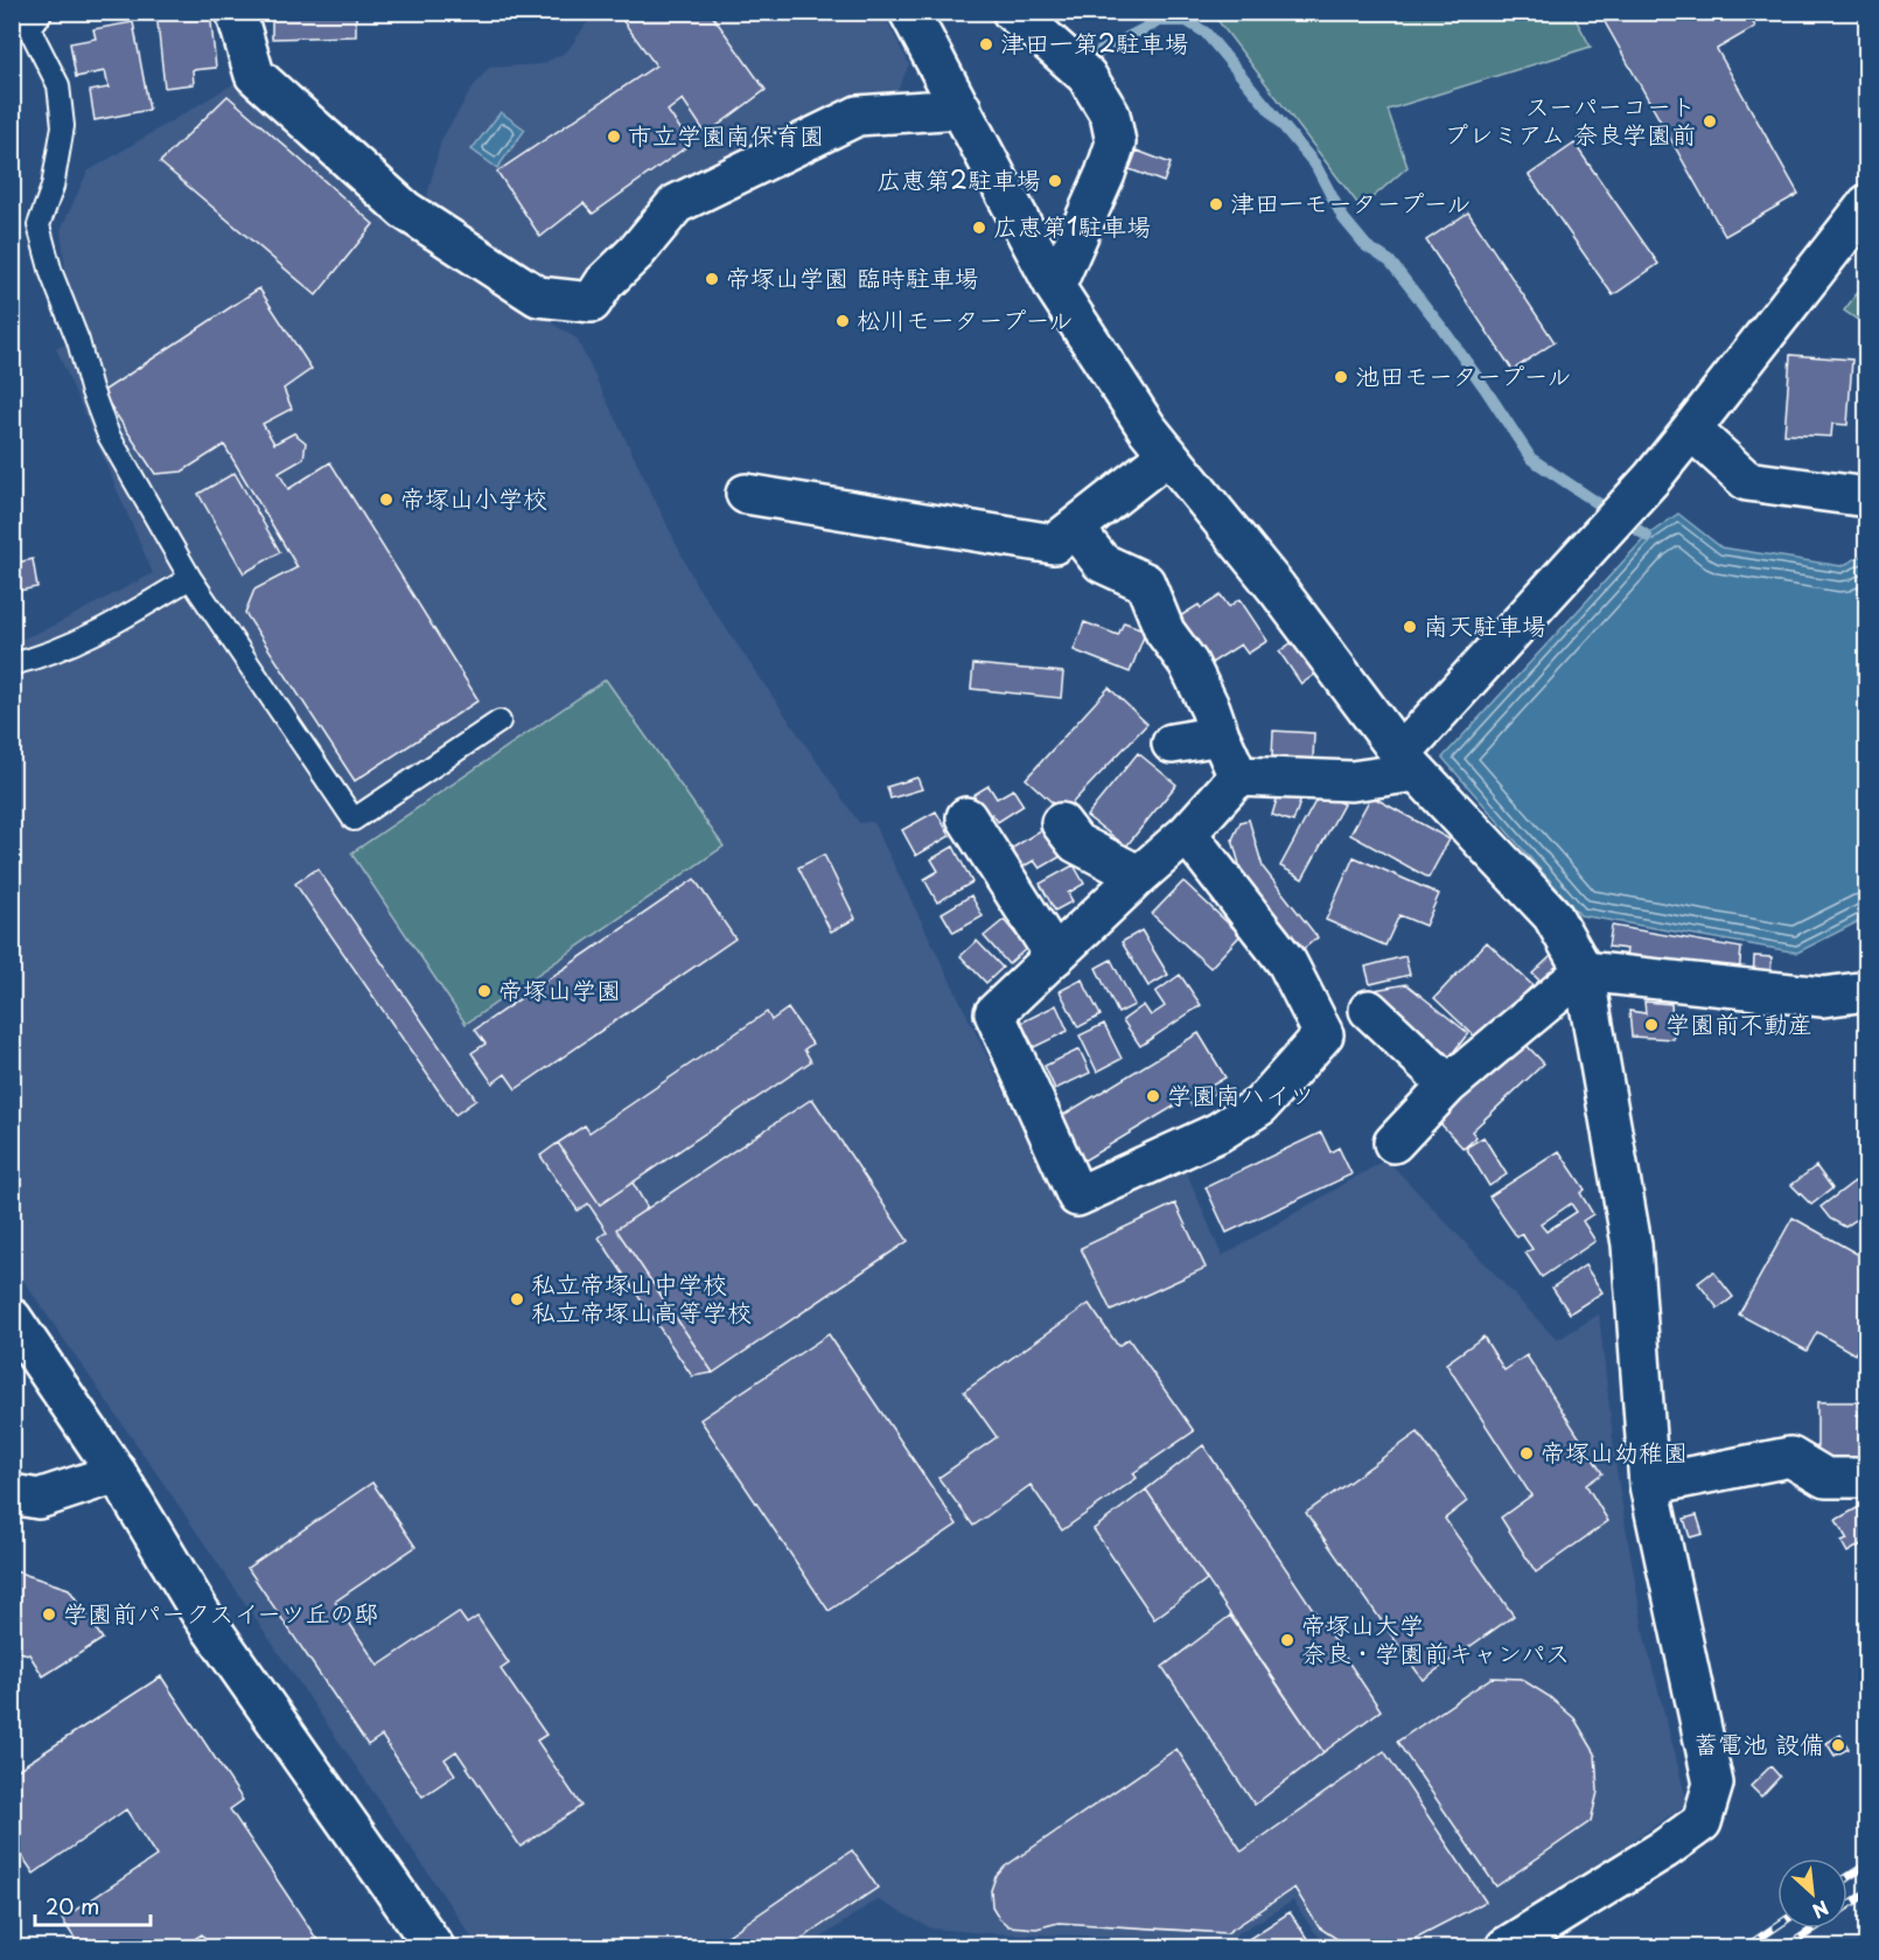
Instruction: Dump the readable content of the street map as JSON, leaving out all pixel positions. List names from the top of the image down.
{
  "places": [
    "津田一第2駐車場",
    "スーパーコート プレミアム 奈良学園前",
    "市立学園南保育園",
    "広恵第2駐車場",
    "津田一モータープール",
    "広恵第1駐車場",
    "帝塚山学園 臨時駐車場",
    "松川モータープール",
    "池田モータープール",
    "帝塚山小学校",
    "南天駐車場",
    "帝塚山学園",
    "学園前不動産",
    "学園南ハイツ",
    "私立帝塚山中学校 私立帝塚山高等学校",
    "帝塚山幼稚園",
    "学園前パークスイーツ丘の邸",
    "帝塚山大学 奈良・学園前キャンパス",
    "蓄電池 設備"
  ],
  "scale_bar": "20 m",
  "north": "bottom right"
}
